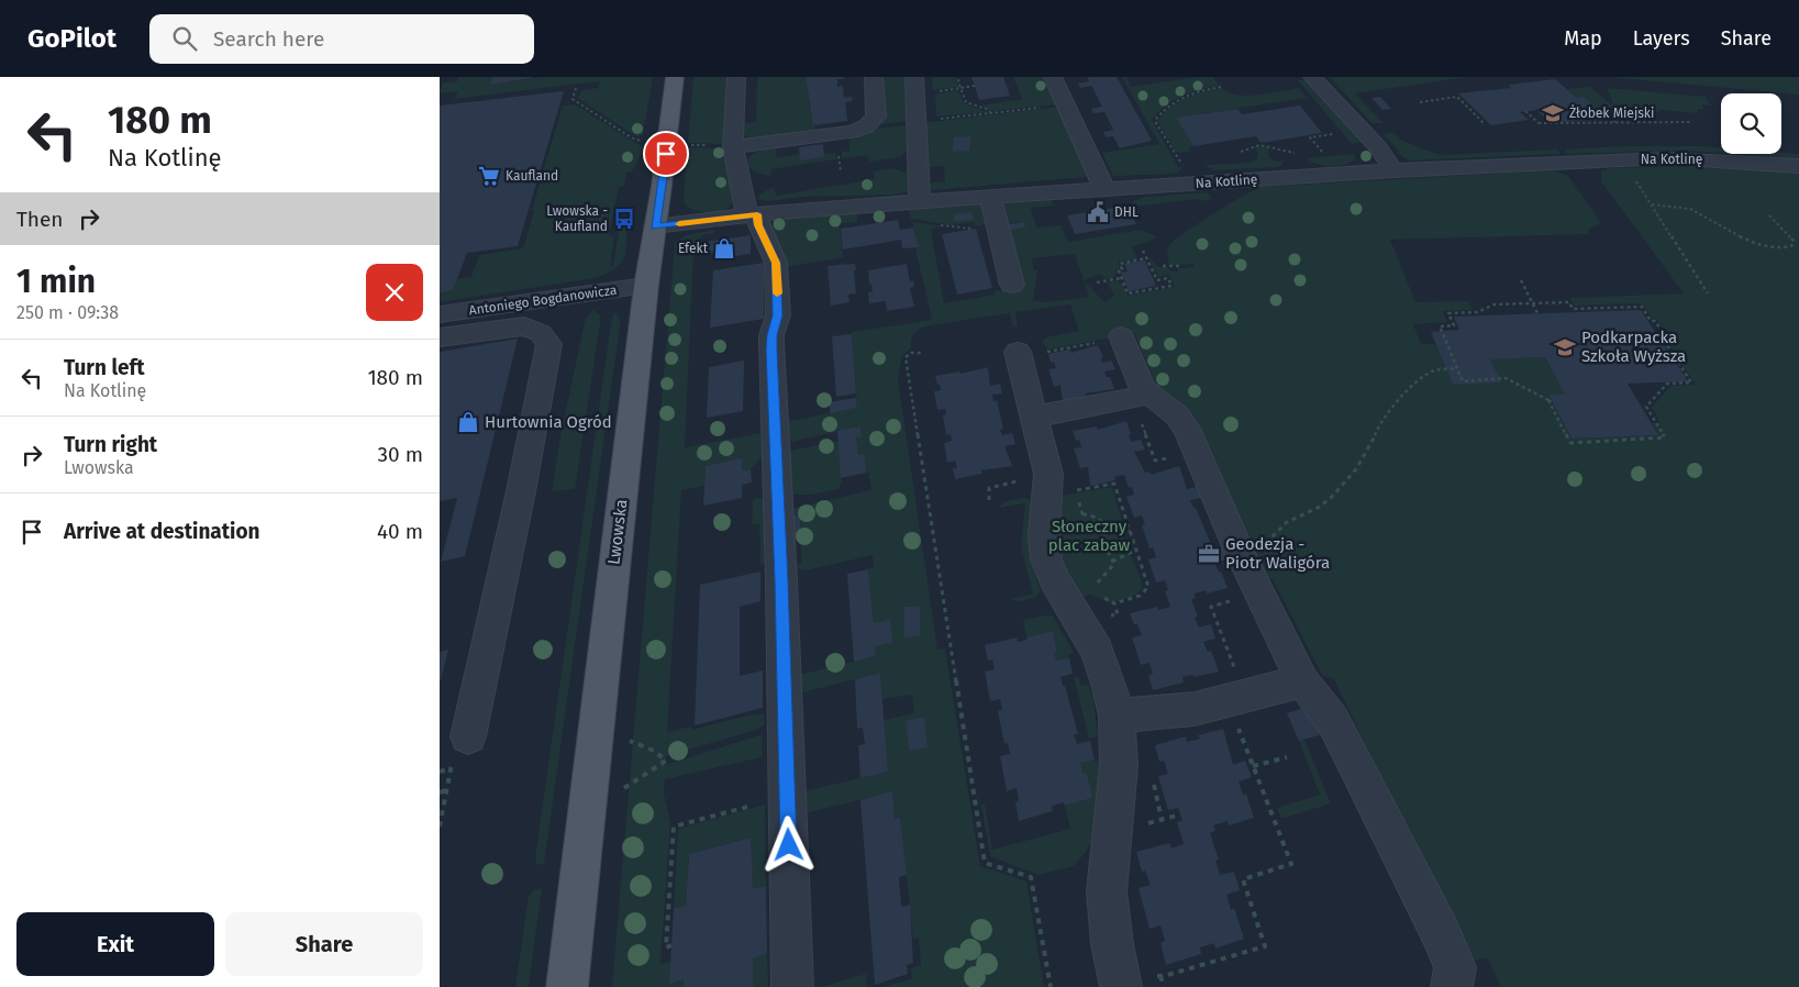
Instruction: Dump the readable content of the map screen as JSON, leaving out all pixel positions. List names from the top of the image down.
{
  "streets": {
    "main road": ["Lwowska"],
    "street": ["Na Kotlinę", "Antoniego Bogdanowicza"]
  },
  "crossings": [
    ["Na Kotlinę", "Lwowska"],
    ["Antoniego Bogdanowicza", "Lwowska"]
  ],
  "parks": ["Słoneczny plac zabaw"],
  "places": {
    "school or university": ["Żłobek Miejski", "Podkarpacka Szkoła Wyższa"],
    "supermarket": ["Kaufland"],
    "public building": ["DHL"],
    "bus stop": ["Lwowska - Kaufland"],
    "shop": ["Efekt", "Hurtownia Ogród"],
    "office": ["Geodezja - Piotr Waligóra"]
  },
  "page": {
    "header": "GoPilot",
    "search": "Search here",
    "nav": ["Map", "Layers", "Share"],
    "turn": ["180 m", "Na Kotlinę"],
    "then": "Then",
    "heading": ["1 min", "250 m · 09:38"],
    "list": [
      {
        "name": "Turn left",
        "note": "Na Kotlinę",
        "value": "180 m"
      },
      {
        "name": "Turn right",
        "note": "Lwowska",
        "value": "30 m"
      },
      {
        "name": "Arrive at destination",
        "value": "40 m"
      }
    ],
    "buttons": ["Exit", "Share"]
  }
}
